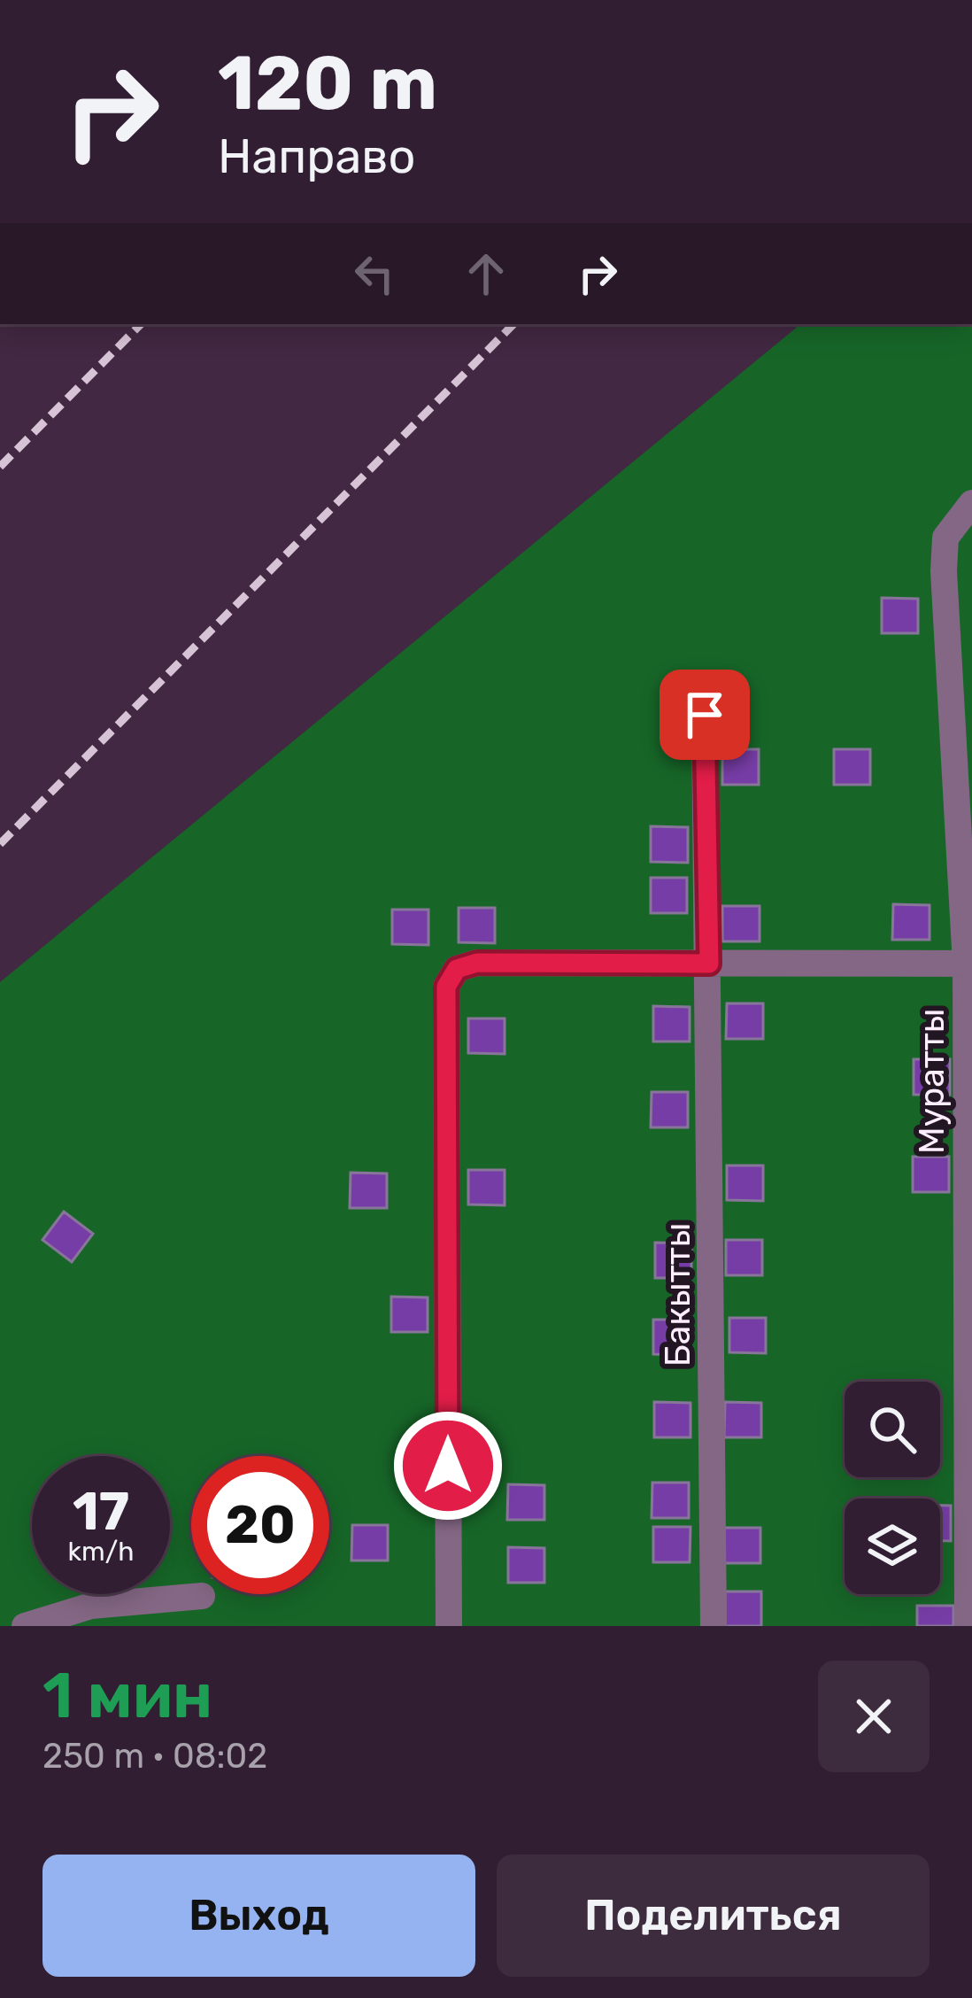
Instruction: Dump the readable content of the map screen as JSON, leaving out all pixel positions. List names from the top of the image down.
{
  "streets": {
    "street": ["Муратты", "Бакытты"]
  },
  "page": {
    "turn": ["120 m", "Направо"],
    "speed": "17 km/h",
    "limit": "20",
    "heading": ["1 мин", "250 m · 08:02"],
    "buttons": ["Выход", "Поделиться"]
  }
}
